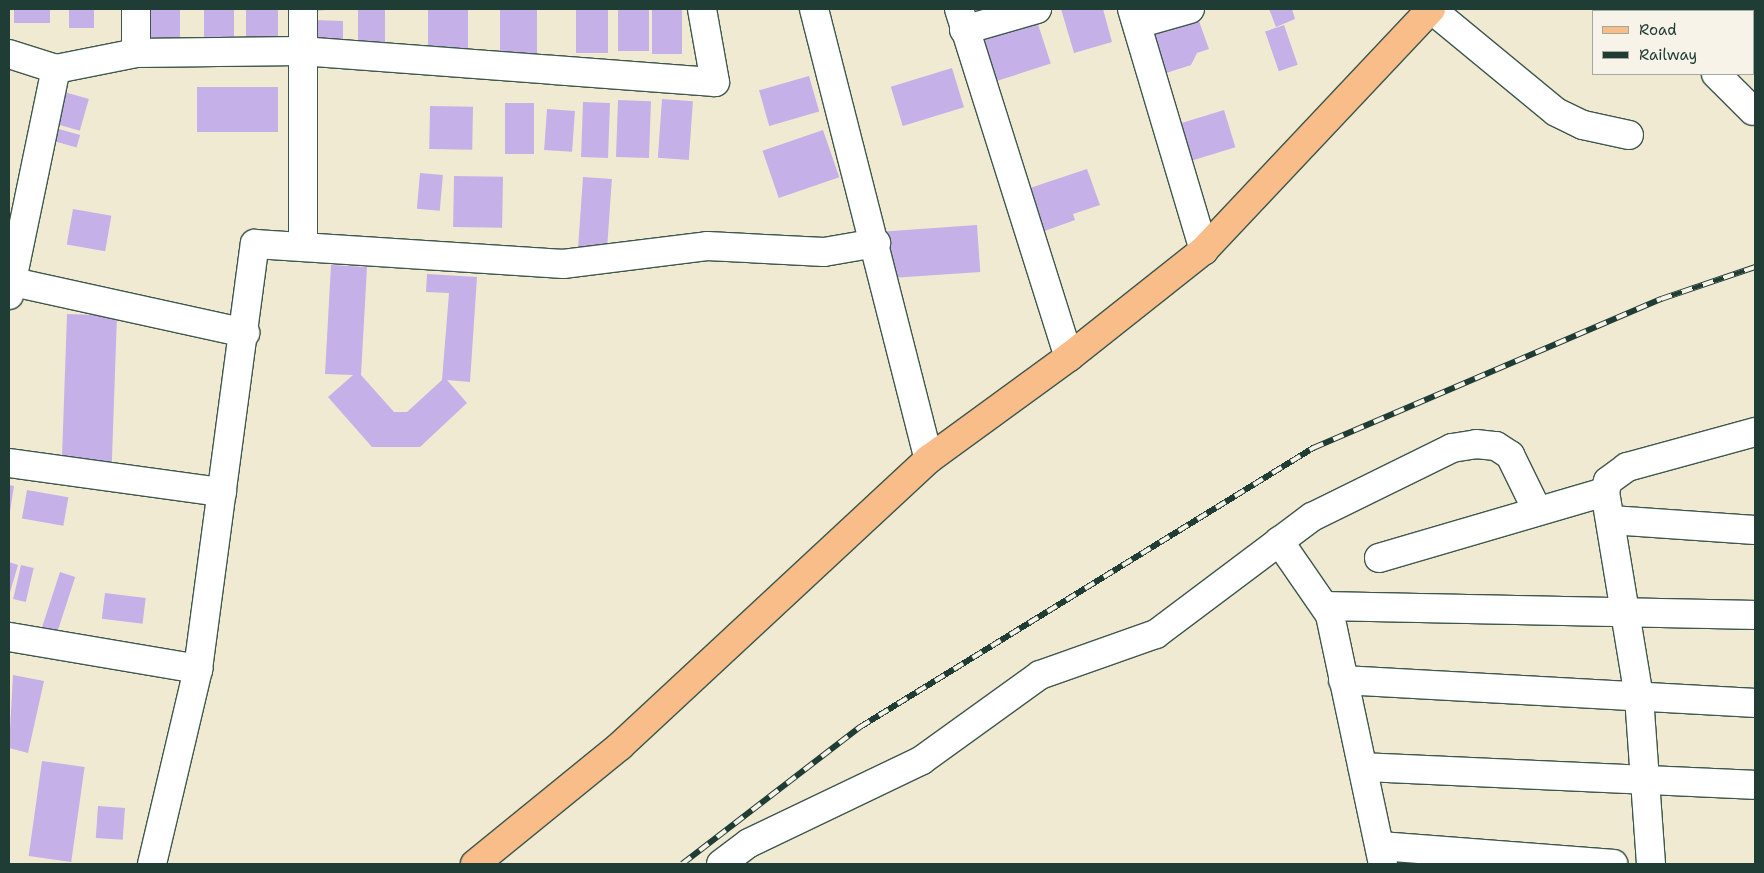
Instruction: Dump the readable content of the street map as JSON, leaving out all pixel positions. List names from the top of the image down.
{
  "legend": ["Road", "Railway"]
}
